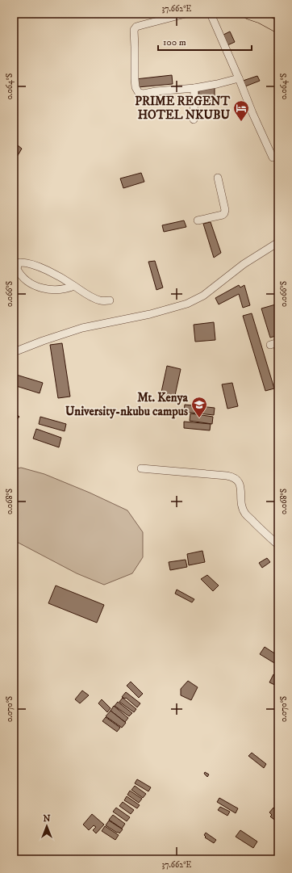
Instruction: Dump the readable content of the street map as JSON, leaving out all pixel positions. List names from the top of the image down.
{
  "places": {
    "hotel": ["PRIME REGENT HOTEL NKUBU"],
    "school or university": ["Mt. Kenya University-nkubu campus"]
  },
  "scale_bar": "100 m",
  "north": "top",
  "coordinates": [
    "37.662°E",
    "0.064°S",
    "0.066°S",
    "0.068°S",
    "0.070°S"
  ]
}
